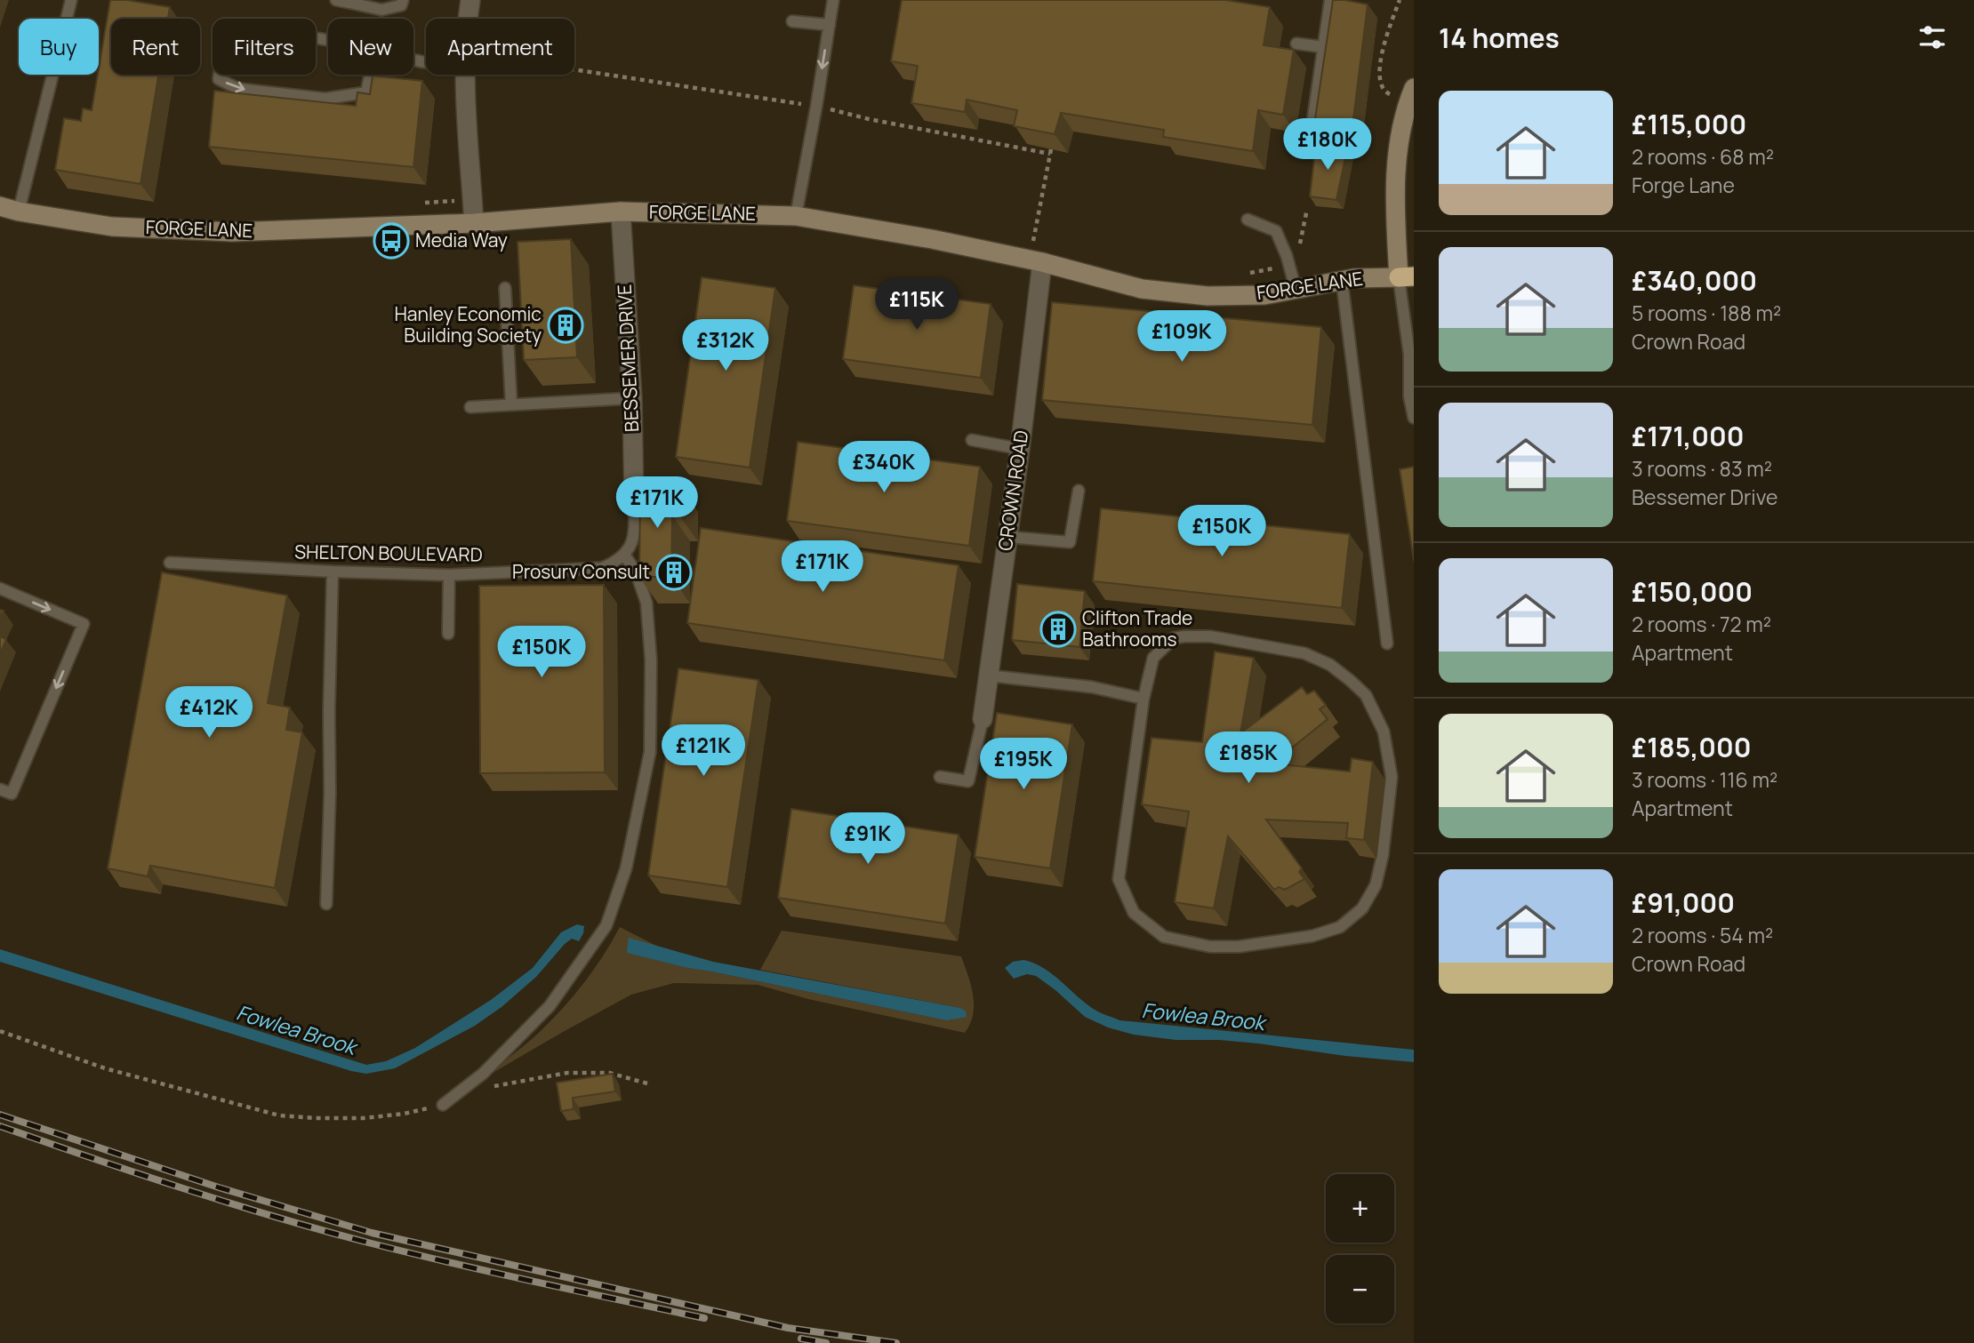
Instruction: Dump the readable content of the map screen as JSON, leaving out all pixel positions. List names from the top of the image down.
{
  "streets": {
    "street": ["FORGE LANE", "BESSEMER DRIVE", "CROWN ROAD"],
    "lane": ["SHELTON BOULEVARD"]
  },
  "crossings": [
    ["FORGE LANE", "BESSEMER DRIVE"],
    ["FORGE LANE", "CROWN ROAD"]
  ],
  "water": ["Fowlea Brook"],
  "places": {
    "bus stop": ["Media Way"],
    "building": ["Hanley Economic Building Society", "Prosurv Consult", "Clifton Trade Bathrooms"]
  },
  "page": {
    "heading": "14 homes",
    "chip": [
      "Buy",
      "Rent",
      "Filters",
      "New",
      "Apartment"
    ],
    "list": [
      {
        "name": "£115,000",
        "note": "2 rooms · 68 m² · Forge Lane"
      },
      {
        "name": "£340,000",
        "note": "5 rooms · 188 m² · Crown Road"
      },
      {
        "name": "£171,000",
        "note": "3 rooms · 83 m² · Bessemer Drive"
      },
      {
        "name": "£150,000",
        "note": "2 rooms · 72 m² · Apartment"
      },
      {
        "name": "£185,000",
        "note": "3 rooms · 116 m² · Apartment"
      },
      {
        "name": "£91,000",
        "note": "2 rooms · 54 m² · Crown Road"
      }
    ],
    "price": [
      "£180K",
      "£115K",
      "£109K",
      "£312K",
      "£340K",
      "£171K",
      "£150K",
      "£171K",
      "£150K",
      "£412K",
      "£121K",
      "£185K",
      "£195K",
      "£91K"
    ],
    "map_buttons": ["+", "−"]
  }
}
